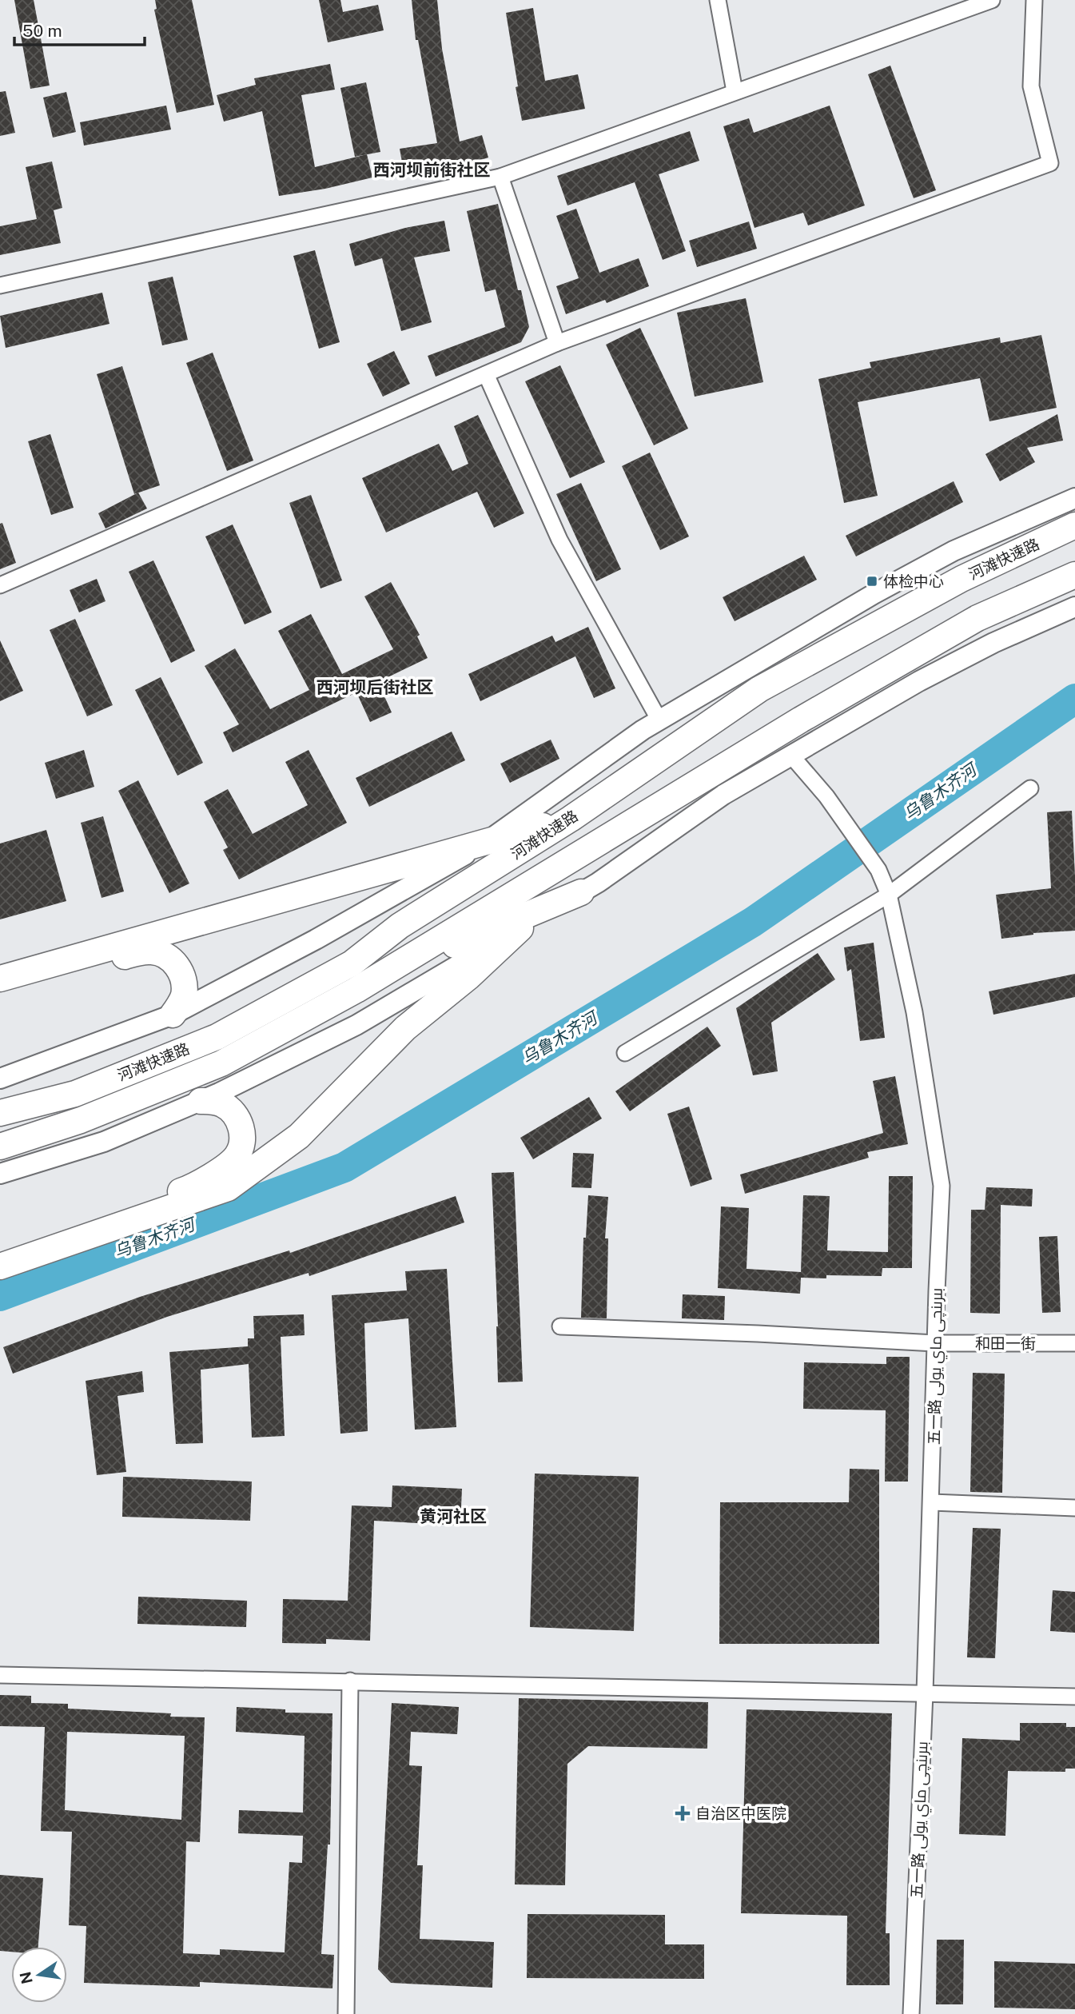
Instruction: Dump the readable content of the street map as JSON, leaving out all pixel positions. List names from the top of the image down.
{
  "streets": {
    "highway": ["河滩快速路"],
    "street": ["和田一街", "五一路 بىرىنچى ماي يولى"]
  },
  "crossings": [
    ["和田一街", "五一路 بىرىنچى ماي يولى"]
  ],
  "districts": ["西河坝前街社区", "西河坝后街社区", "黄河社区"],
  "water": ["乌鲁木齐河"],
  "places": {
    "transit": ["体检中心"],
    "health": ["自治区中医院"]
  },
  "scale_bar": "50 m",
  "north": "left"
}
